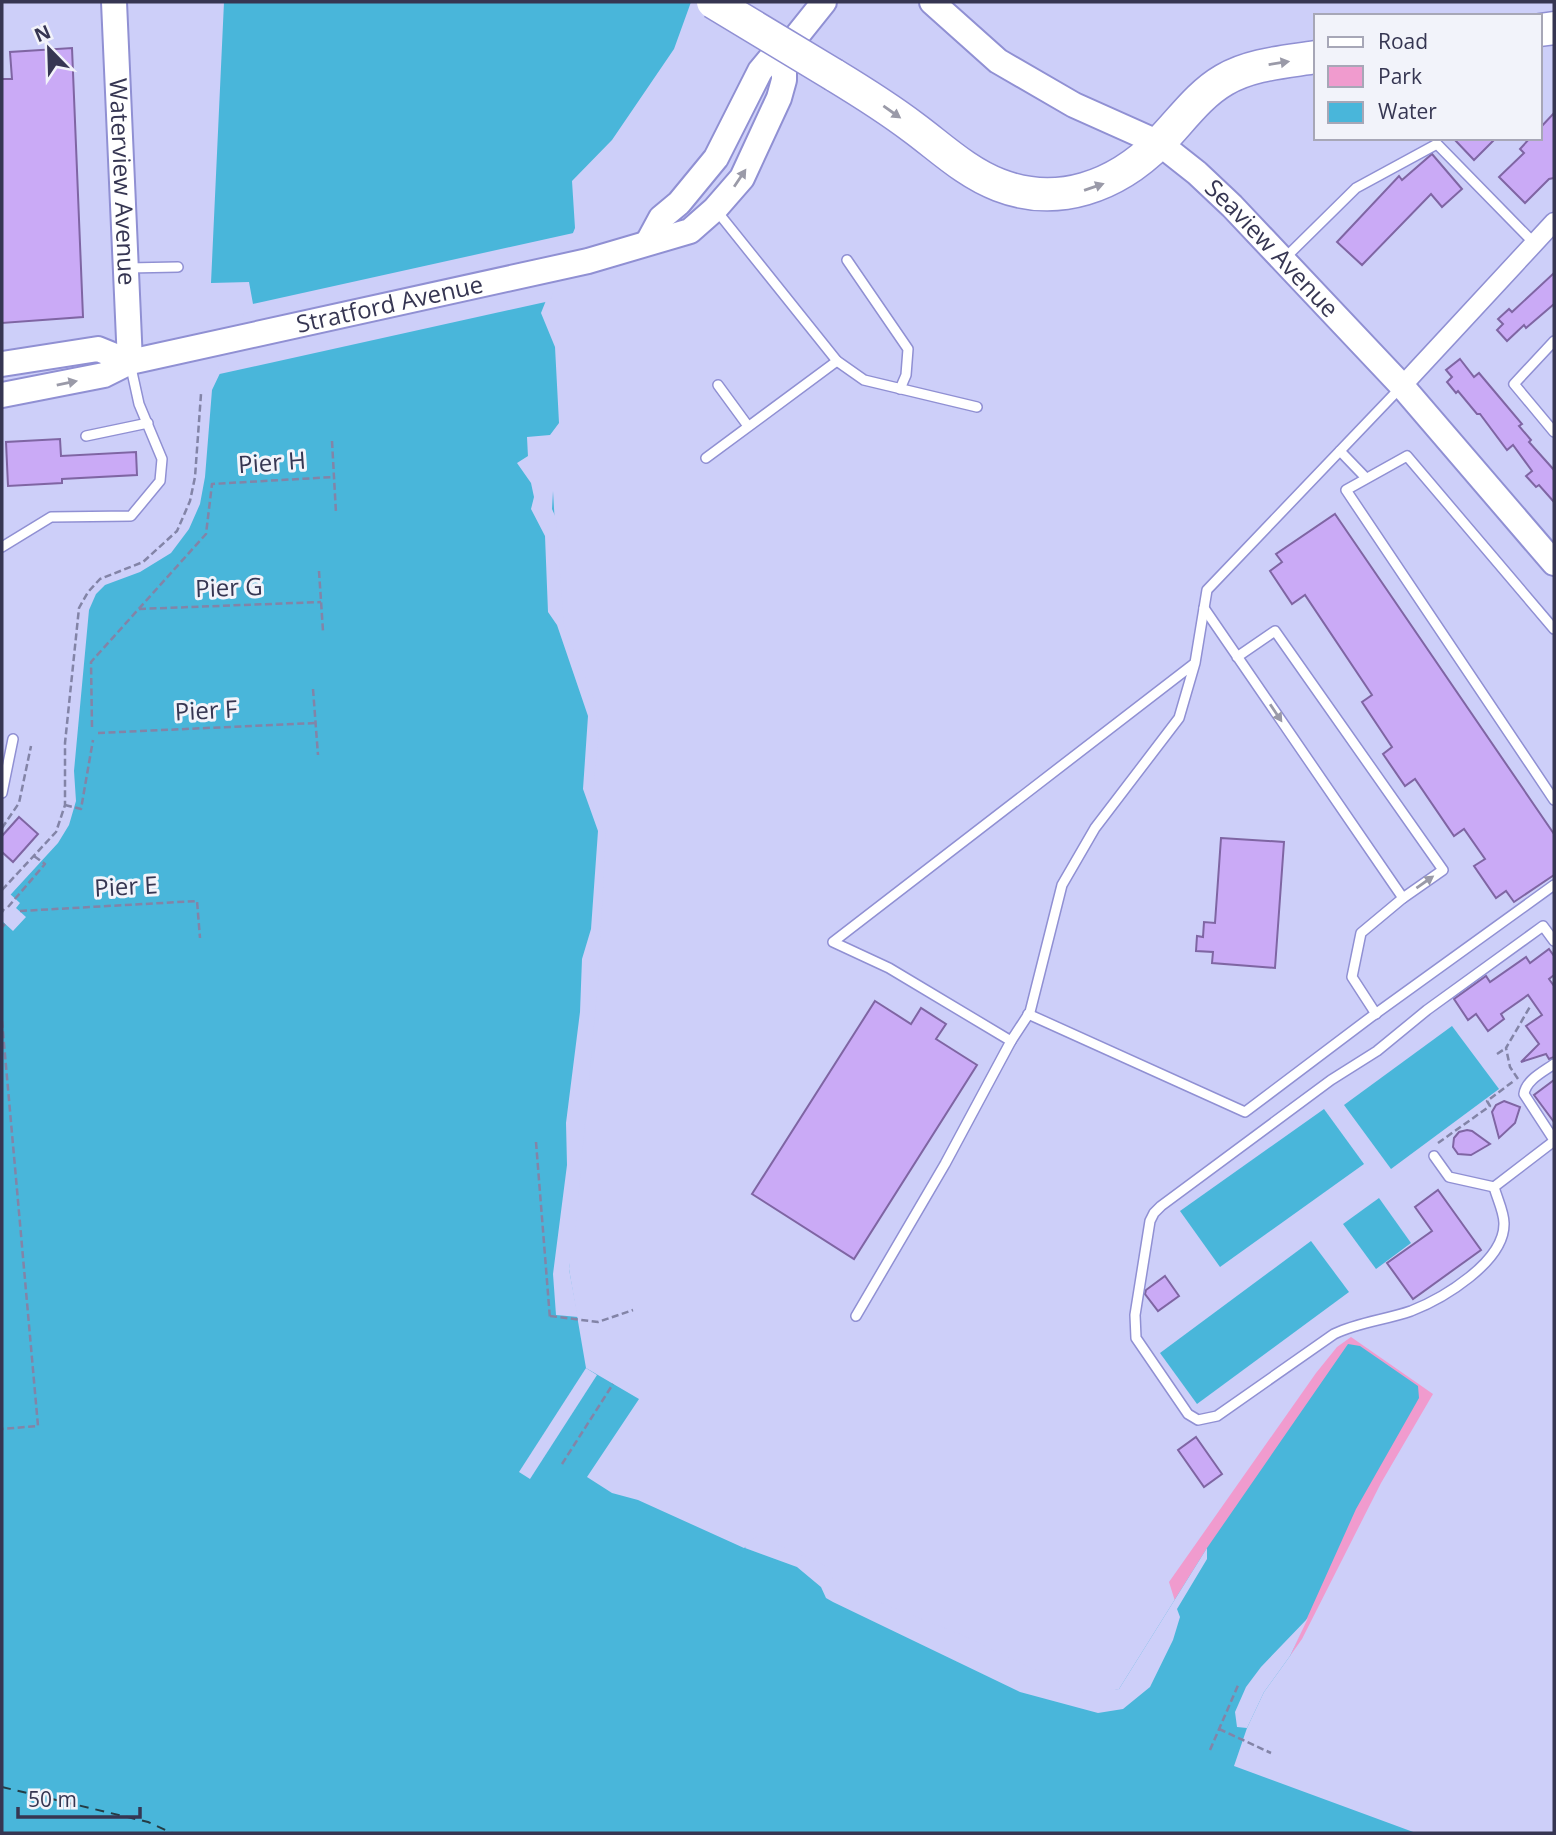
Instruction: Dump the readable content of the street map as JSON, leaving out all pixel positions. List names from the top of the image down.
{
  "streets": {
    "main road": ["Waterview Avenue", "Seaview Avenue", "Stratford Avenue"],
    "path": [
      "Pier H",
      "Pier G",
      "Pier F",
      "Pier E"
    ]
  },
  "crossings": [
    ["Waterview Avenue", "Stratford Avenue"],
    ["Pier H", "Pier G"]
  ],
  "legend": ["Road", "Park", "Water"],
  "scale_bar": "50 m",
  "north": "top left"
}
